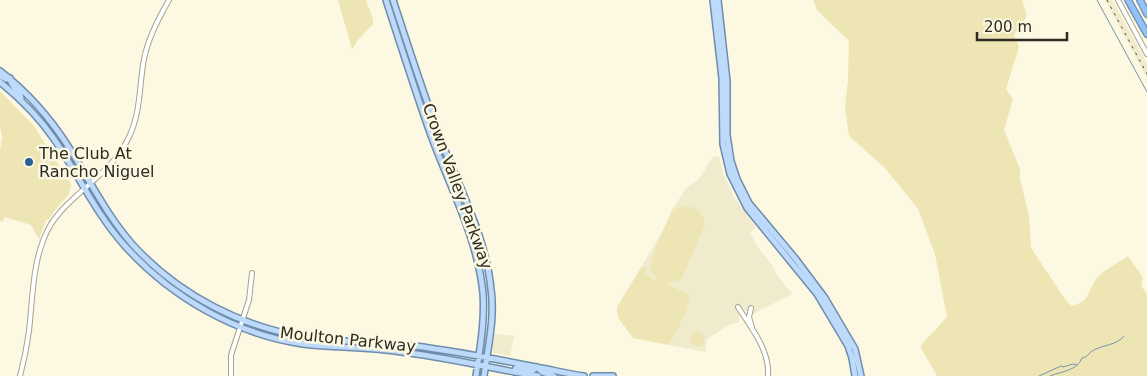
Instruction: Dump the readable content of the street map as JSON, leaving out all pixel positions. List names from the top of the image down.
{
  "streets": {
    "main road": ["Crown Valley Parkway", "Moulton Parkway"]
  },
  "crossings": [
    ["Crown Valley Parkway", "Moulton Parkway"]
  ],
  "places": ["The Club At Rancho Niguel"],
  "scale_bar": "200 m"
}
